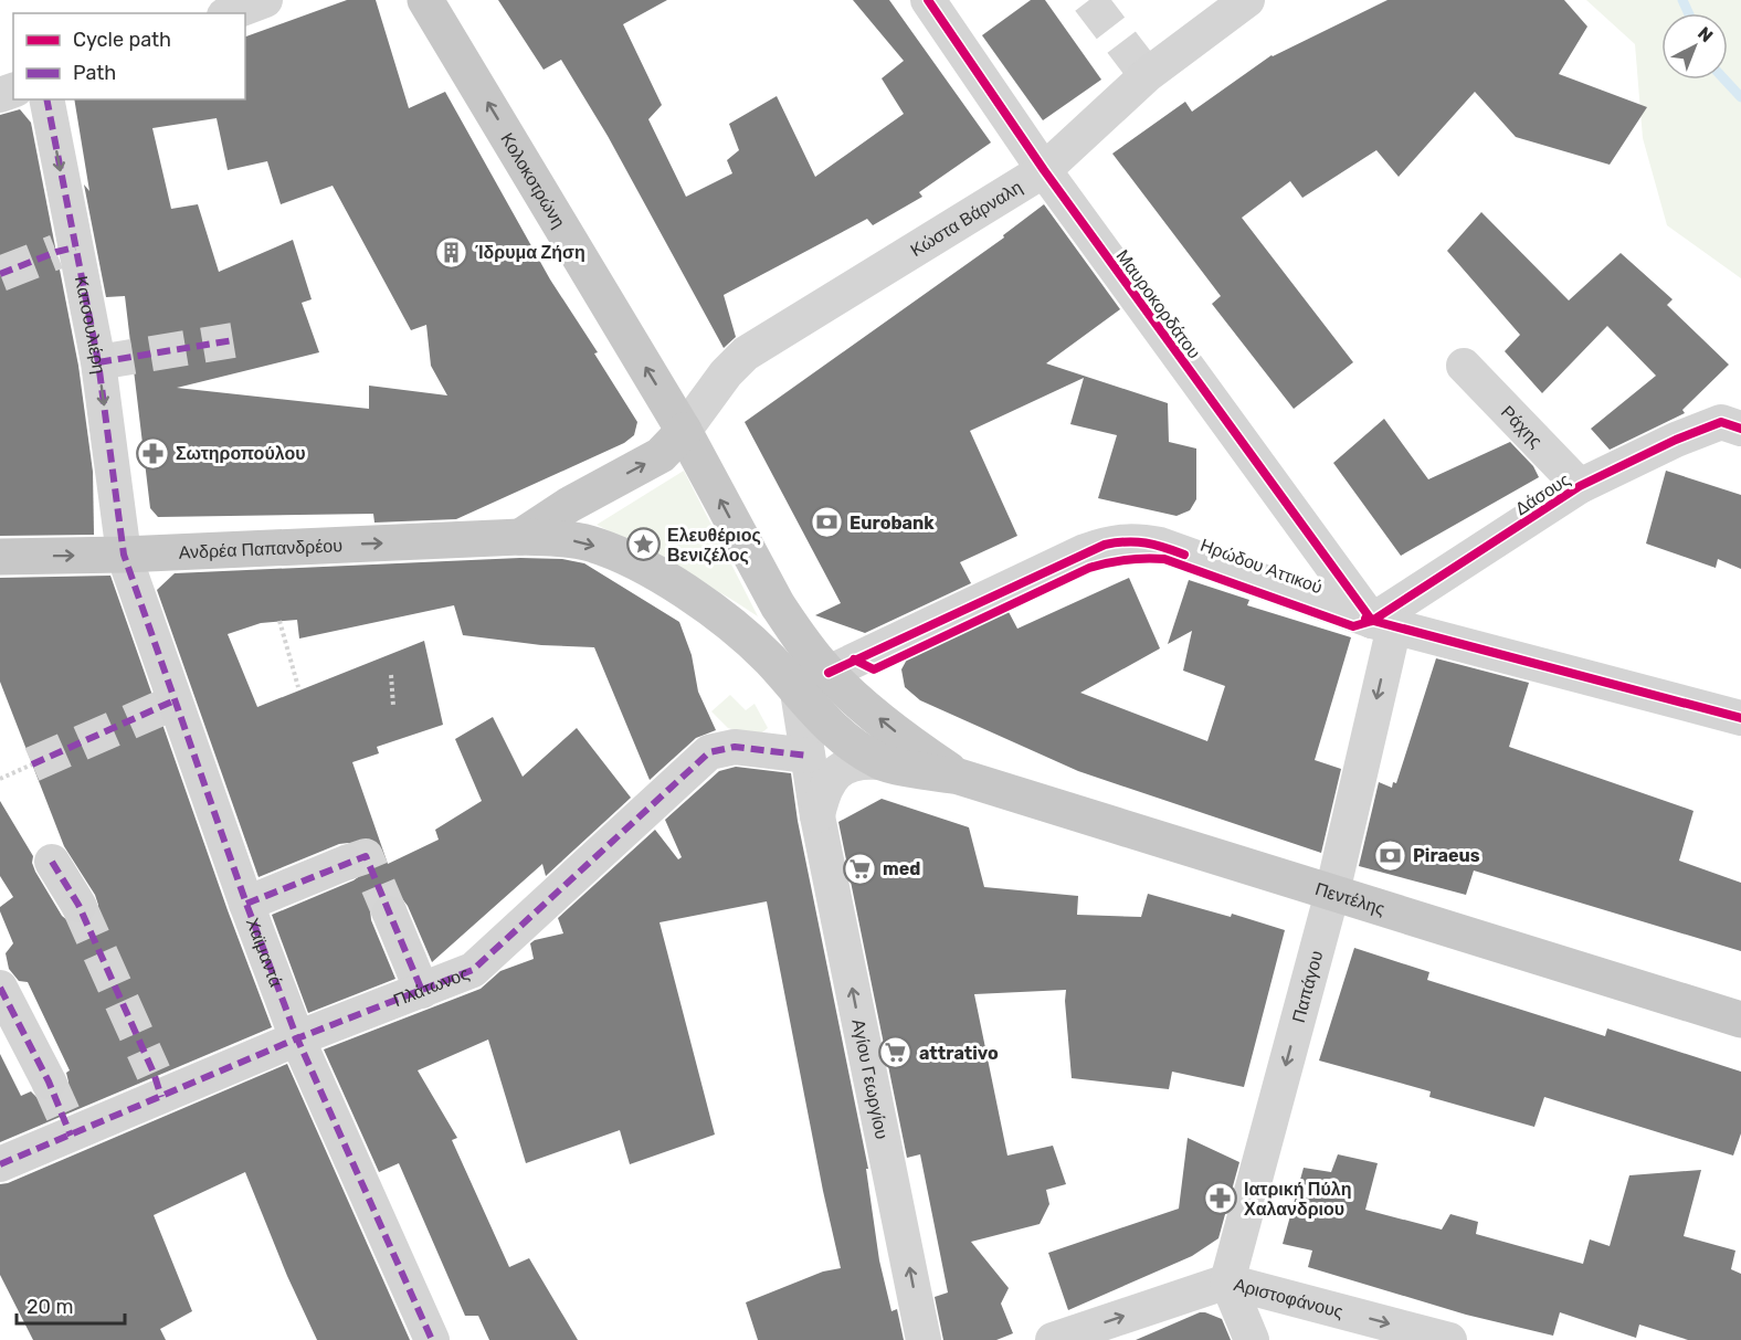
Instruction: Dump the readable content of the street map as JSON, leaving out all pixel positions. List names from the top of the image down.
{
  "streets": {
    "main road": ["Κολοκοτρώνη", "Ανδρέα Παπανδρέου", "Πεντέλης"],
    "street": [
      "Κώστα Βάρναλη",
      "Μαυροκορδάτου",
      "Κατσουλιέρη",
      "Ράχης",
      "Δάσους",
      "Ηρώδου Αττικού",
      "Χαϊμαντά",
      "Παπάγου",
      "Πλάτωνος",
      "Αγίου Γεωργίου",
      "Αριστοφάνους"
    ]
  },
  "crossings": [
    ["Κολοκοτρώνη", "Κώστα Βάρναλη"],
    ["Κώστα Βάρναλη", "Μαυροκορδάτου"],
    ["Μαυροκορδάτου", "Δάσους"],
    ["Μαυροκορδάτου", "Ηρώδου Αττικού"],
    ["Μαυροκορδάτου", "Παπάγου"],
    ["Κατσουλιέρη", "Ανδρέα Παπανδρέου"],
    ["Κατσουλιέρη", "Χαϊμαντά"],
    ["Ράχης", "Δάσους"],
    ["Δάσους", "Ηρώδου Αττικού"],
    ["Δάσους", "Παπάγου"],
    ["Ανδρέα Παπανδρέου", "Χαϊμαντά"],
    ["Ανδρέα Παπανδρέου", "Αγίου Γεωργίου"],
    ["Ηρώδου Αττικού", "Παπάγου"],
    ["Πεντέλης", "Παπάγου"],
    ["Χαϊμαντά", "Πλάτωνος"],
    ["Παπάγου", "Αριστοφάνους"],
    ["Πλάτωνος", "Αγίου Γεωργίου"]
  ],
  "one_way": [
    "Κολοκοτρώνη",
    "Κατσουλιέρη",
    "Ανδρέα Παπανδρέου",
    "Παπάγου",
    "Αγίου Γεωργίου",
    "Αριστοφάνους"
  ],
  "places": {
    "building": ["Ίδρυμα Ζήση"],
    "pharmacy": ["Σωτηροπούλου", "Ιατρική Πύλη Χαλανδριου"],
    "bank": ["Eurobank", "Piraeus"],
    "place": ["Ελευθέριος Βενιζέλος"],
    "supermarket": ["med", "attrativo"]
  },
  "legend": ["Cycle path", "Path"],
  "scale_bar": "20 m",
  "north": "top right"
}
